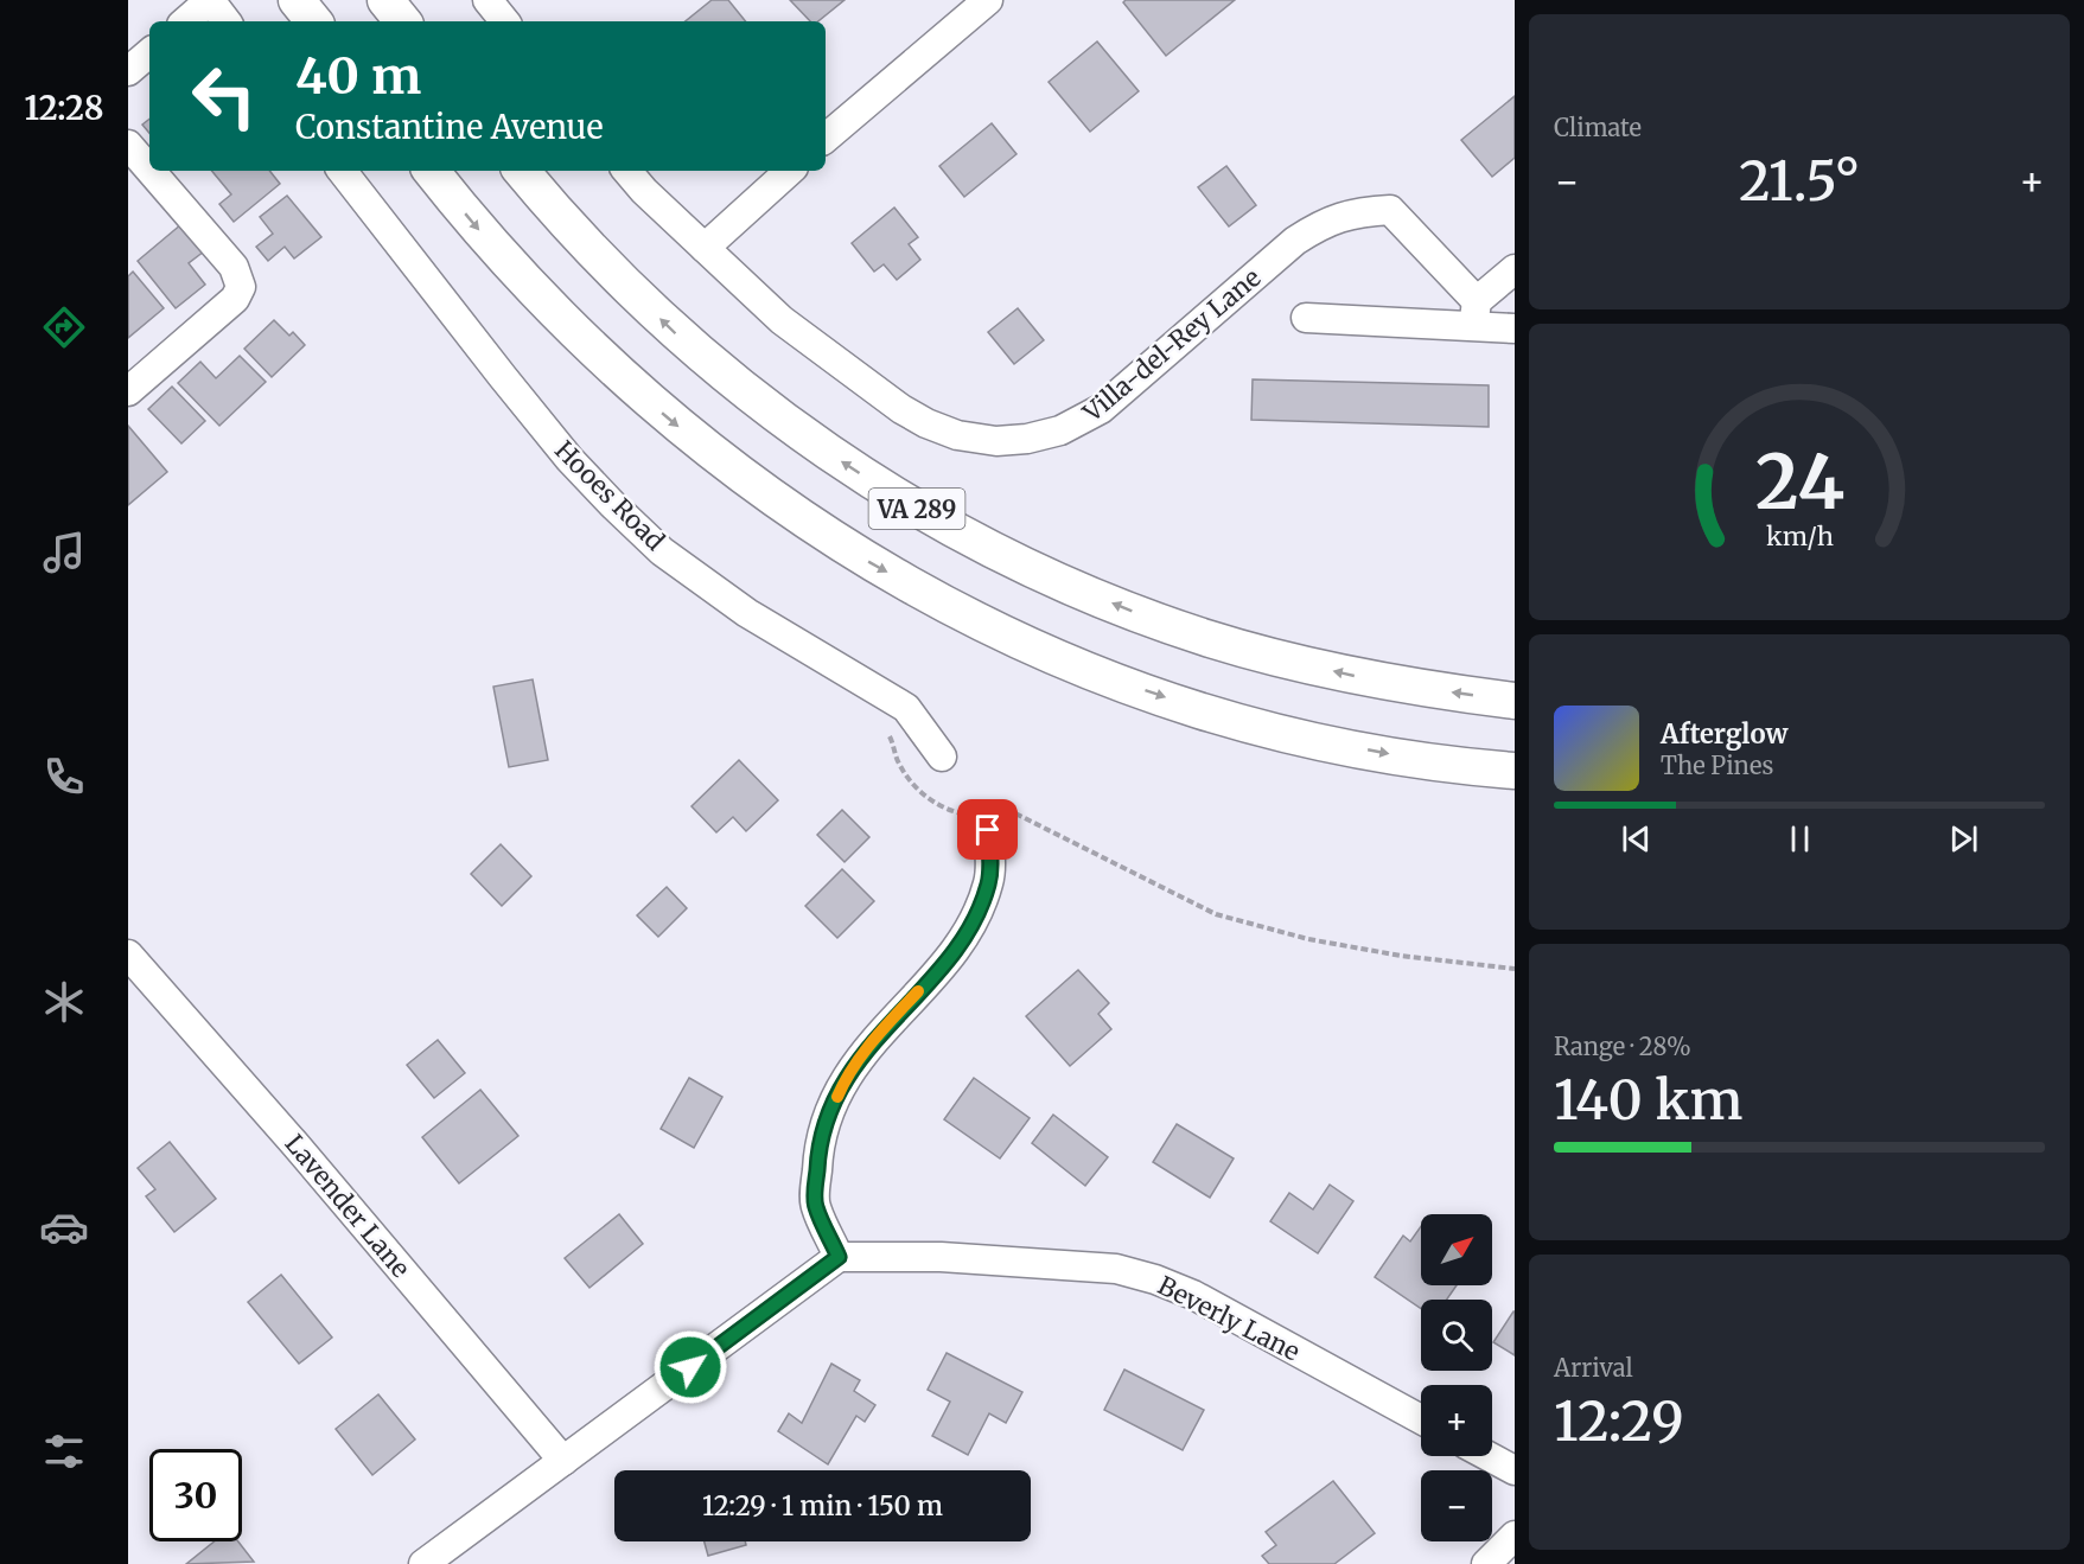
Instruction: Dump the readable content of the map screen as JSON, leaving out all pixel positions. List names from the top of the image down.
{
  "streets": {
    "main road": ["VA 289"],
    "street": [
      "Villa-del-Rey Lane",
      "Hooes Road",
      "Lavender Lane",
      "Beverly Lane"
    ]
  },
  "north": "top right",
  "page": {
    "tabs": "12:28",
    "tile": [
      "Climate",
      ["Range · 28%", "140 km"],
      ["Arrival", "12:29"]
    ],
    "turn": ["40 m", "Constantine Avenue"],
    "heat": ["−", "21.5°", "+"],
    "song": ["Afterglow", "The Pines"],
    "map_buttons": ["+", "−"],
    "limit": "30",
    "trip": "12:29 · 1 min · 150 m",
    "gauge": ["24", "km/h"]
  }
}
